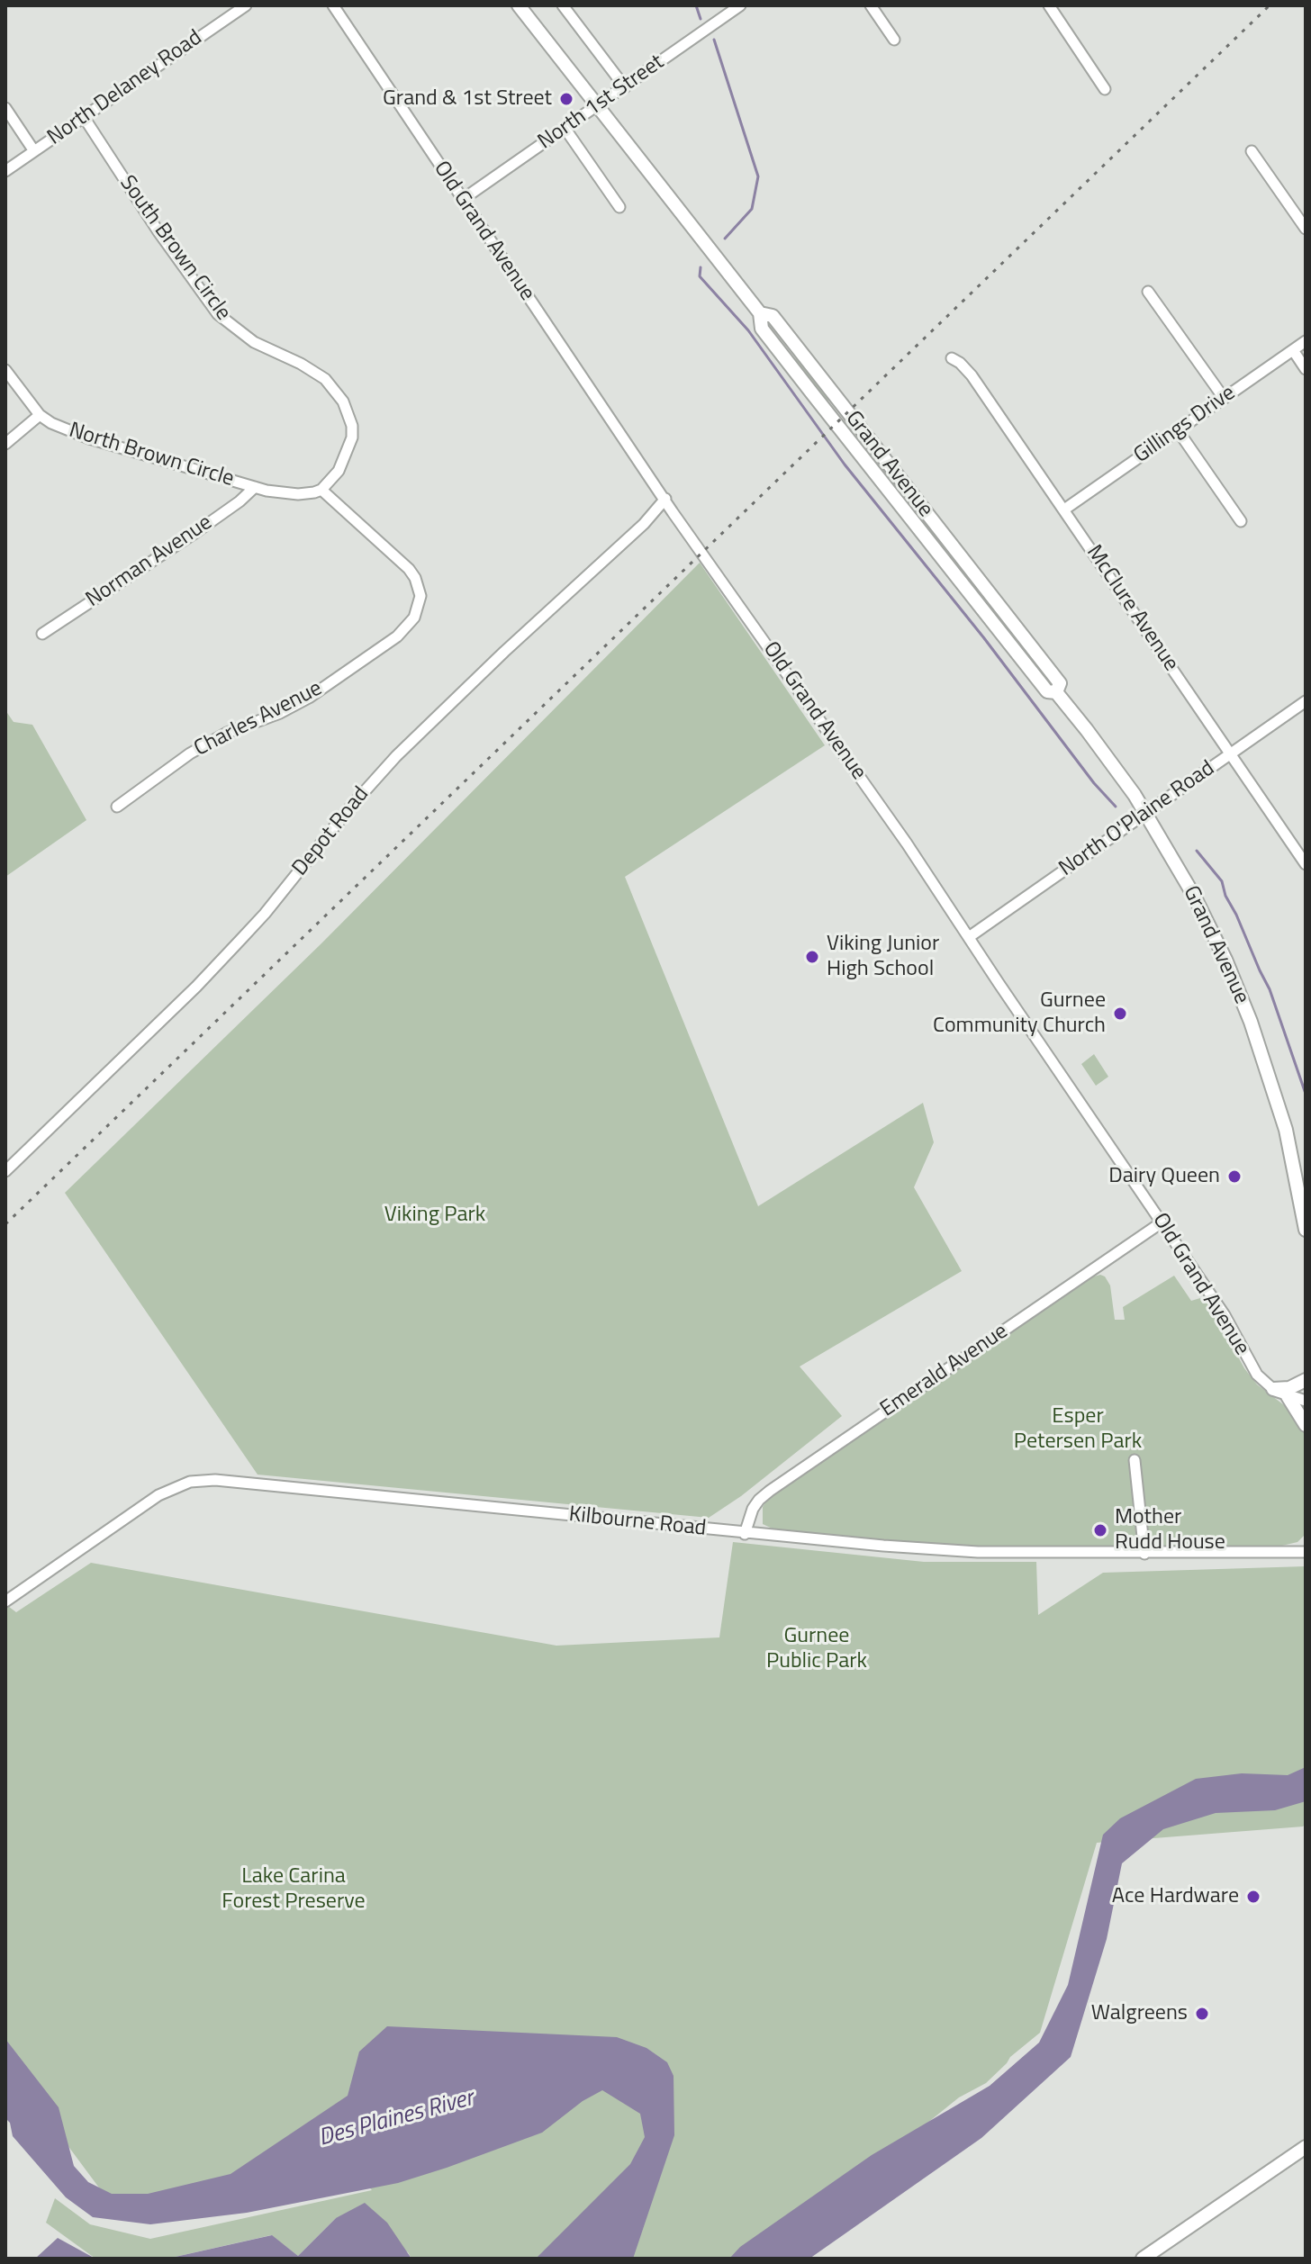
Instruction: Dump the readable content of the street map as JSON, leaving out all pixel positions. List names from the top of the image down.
{
  "streets": {
    "main road": ["Grand Avenue"],
    "street": [
      "North Delaney Road",
      "North 1st Street",
      "Old Grand Avenue",
      "South Brown Circle",
      "Gillings Drive",
      "North Brown Circle",
      "Norman Avenue",
      "McClure Avenue",
      "Charles Avenue",
      "North O'Plaine Road",
      "Depot Road",
      "Emerald Avenue",
      "Kilbourne Road"
    ]
  },
  "crossings": [
    ["North Delaney Road", "South Brown Circle"],
    ["North 1st Street", "Old Grand Avenue"],
    ["North 1st Street", "Grand Avenue"],
    ["Old Grand Avenue", "North O'Plaine Road"],
    ["Old Grand Avenue", "Depot Road"],
    ["Old Grand Avenue", "Emerald Avenue"],
    ["South Brown Circle", "North Brown Circle"],
    ["South Brown Circle", "Charles Avenue"],
    ["Gillings Drive", "McClure Avenue"],
    ["North Brown Circle", "Norman Avenue"],
    ["North Brown Circle", "Charles Avenue"],
    ["Grand Avenue", "North O'Plaine Road"],
    ["McClure Avenue", "North O'Plaine Road"],
    ["Emerald Avenue", "Kilbourne Road"]
  ],
  "water": ["Des Plaines River"],
  "parks": [
    "Viking Park",
    "Esper Petersen Park",
    "Gurnee Public Park",
    "Lake Carina Forest Preserve"
  ],
  "places": [
    "Grand & 1st Street",
    "Viking Junior High School",
    "Gurnee Community Church",
    "Dairy Queen",
    "Mother Rudd House",
    "Ace Hardware",
    "Walgreens"
  ]
}
